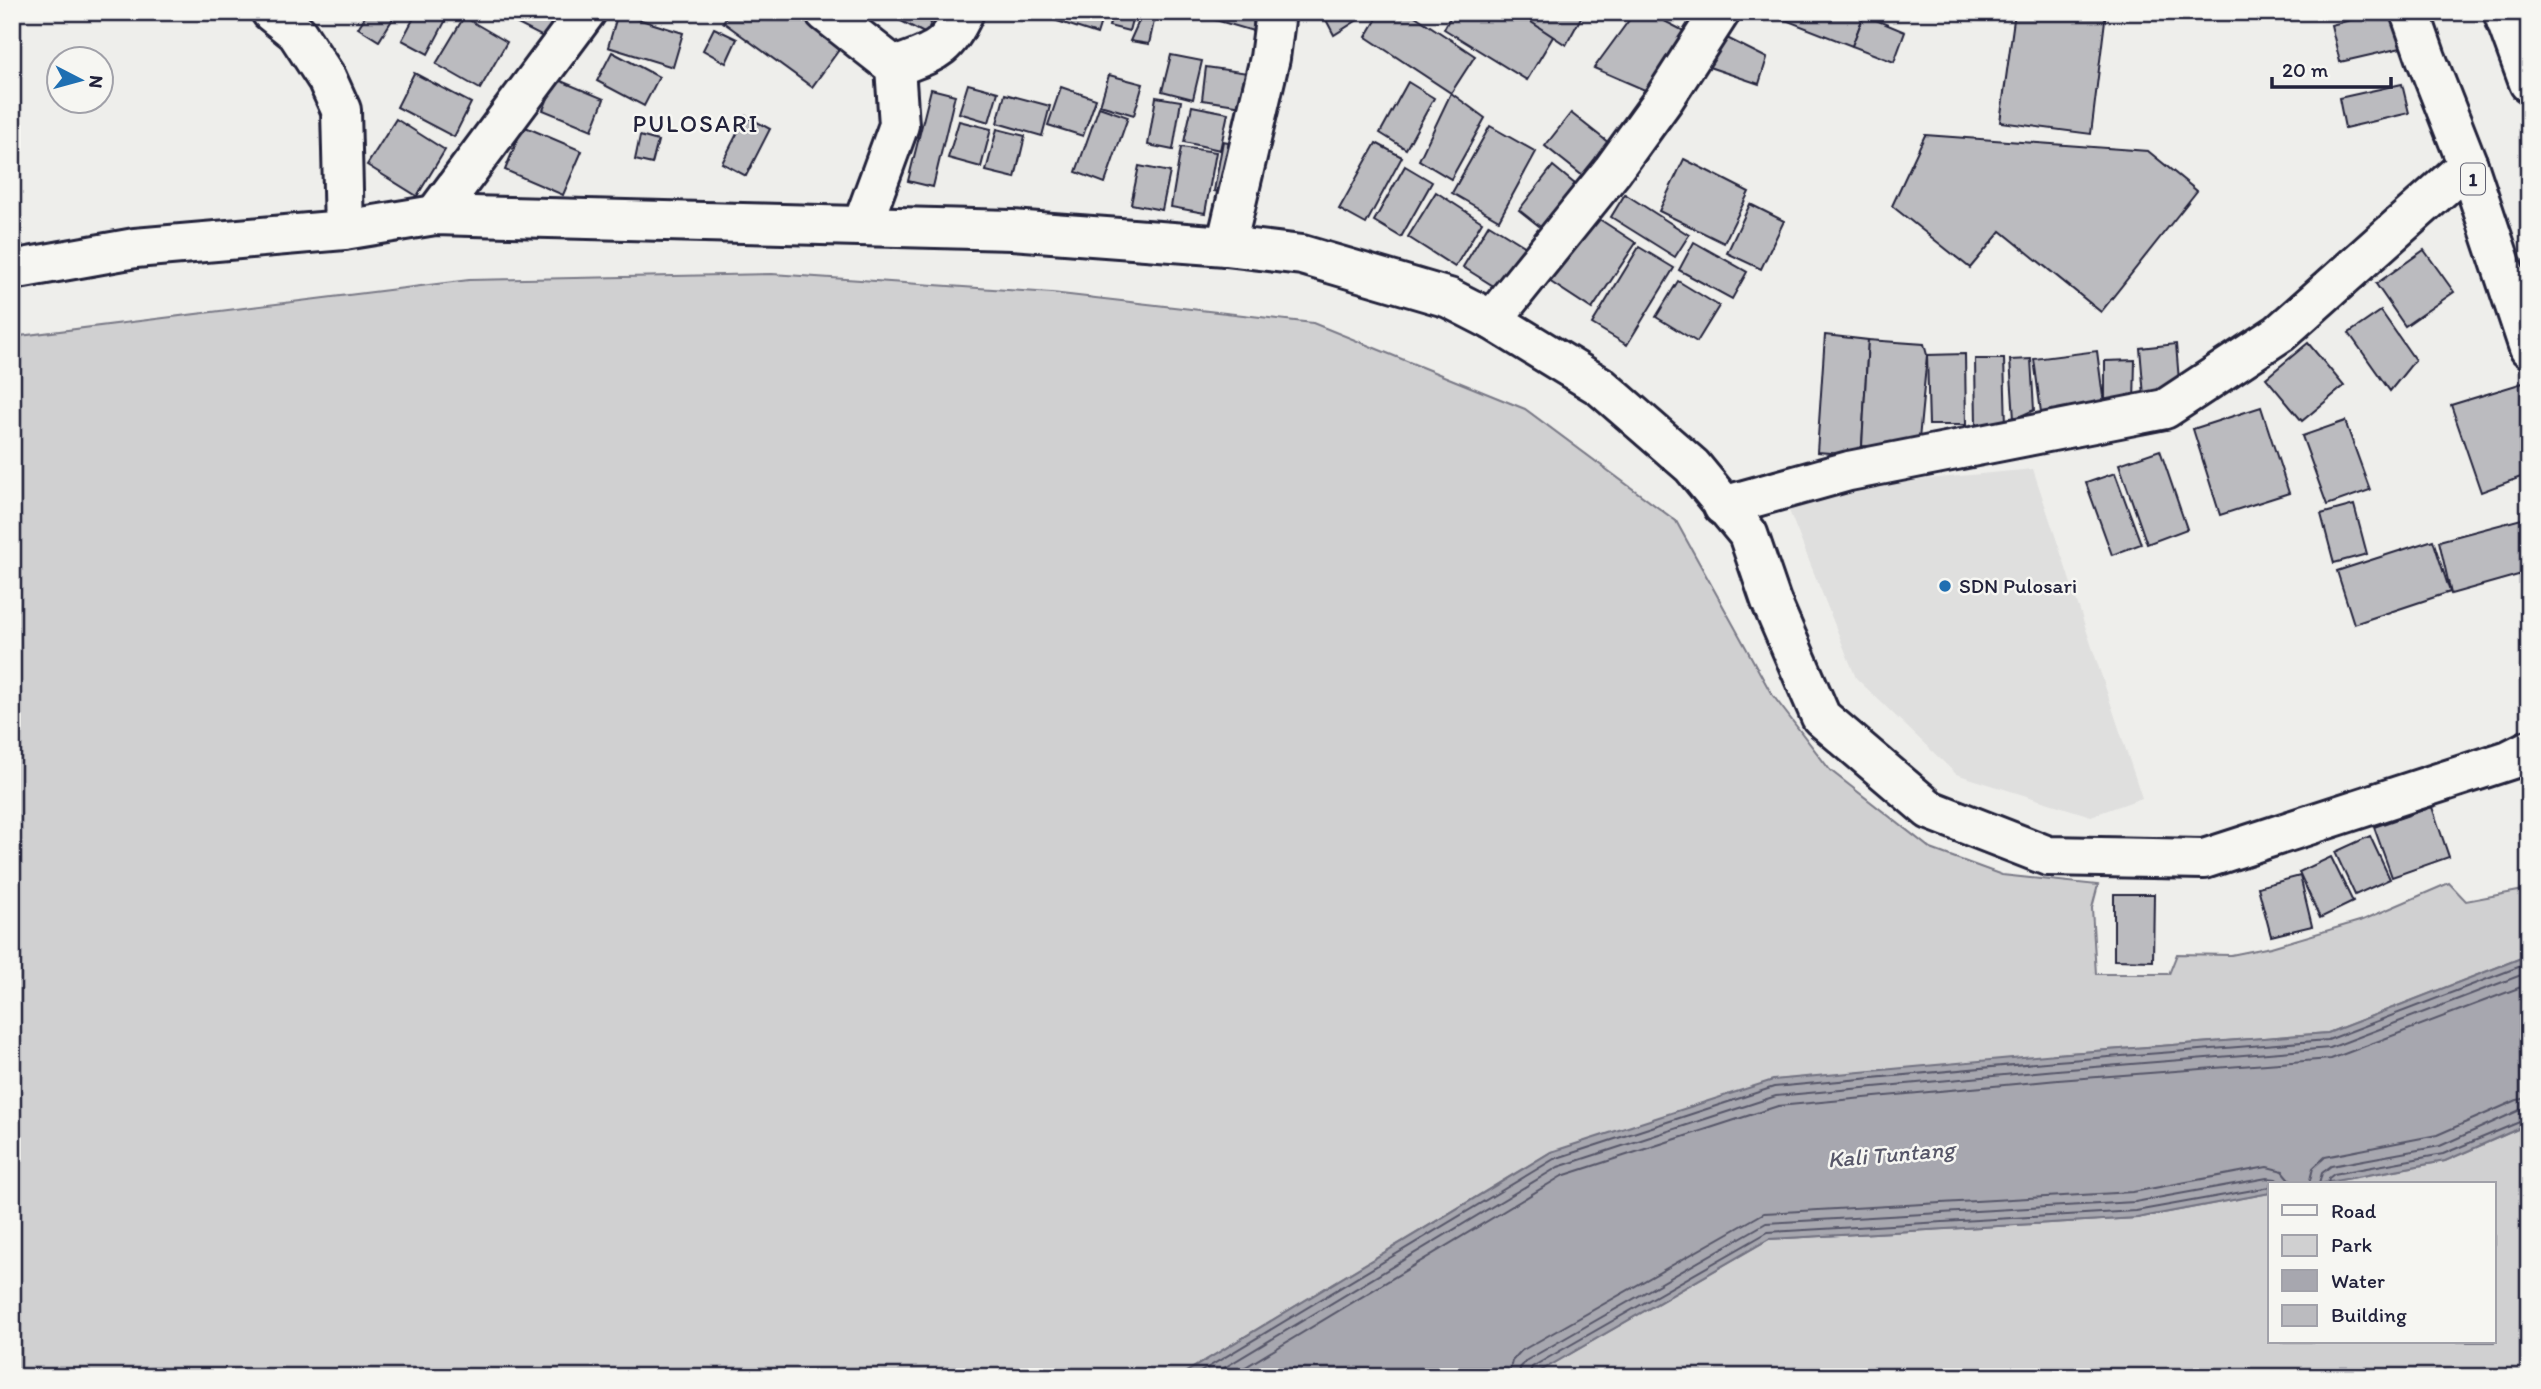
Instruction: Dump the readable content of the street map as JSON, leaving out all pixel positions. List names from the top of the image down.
{
  "streets": {
    "main road": ["1"]
  },
  "districts": ["PULOSARI"],
  "water": ["Kali Tuntang"],
  "places": ["SDN Pulosari"],
  "legend": [
    "Road",
    "Park",
    "Water",
    "Building"
  ],
  "scale_bar": "20 m",
  "north": "right"
}
